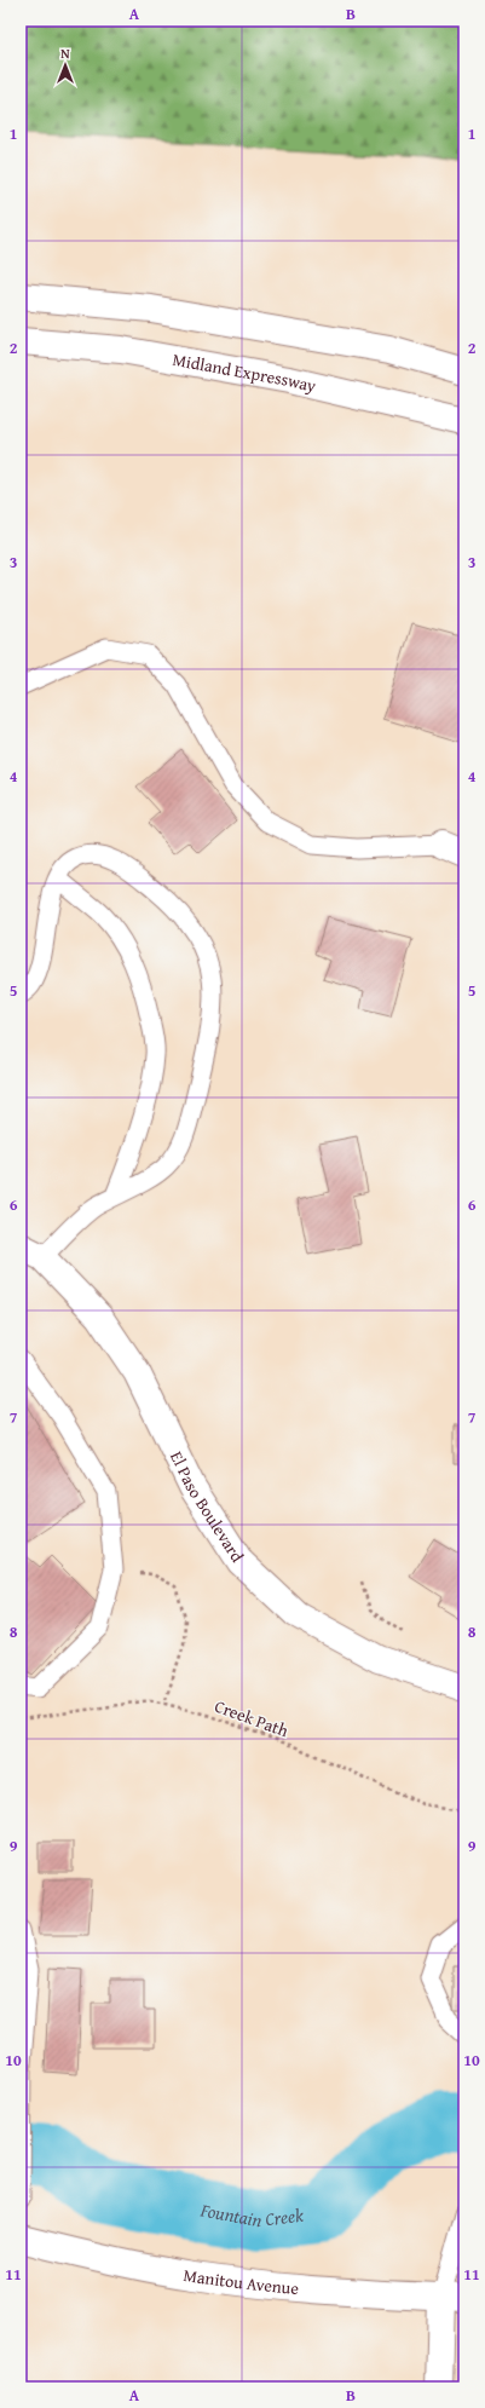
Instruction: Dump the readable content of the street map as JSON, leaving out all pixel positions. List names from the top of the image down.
{
  "streets": {
    "main road": ["Midland Expressway", "El Paso Boulevard", "Manitou Avenue"],
    "path": ["Creek Path"]
  },
  "water": ["Fountain Creek"],
  "north": "top",
  "grid": {
    "columns": ["A", "B"],
    "rows": [
      "1",
      "2",
      "3",
      "4",
      "5",
      "6",
      "7",
      "8",
      "9",
      "10",
      "11"
    ]
  }
}
